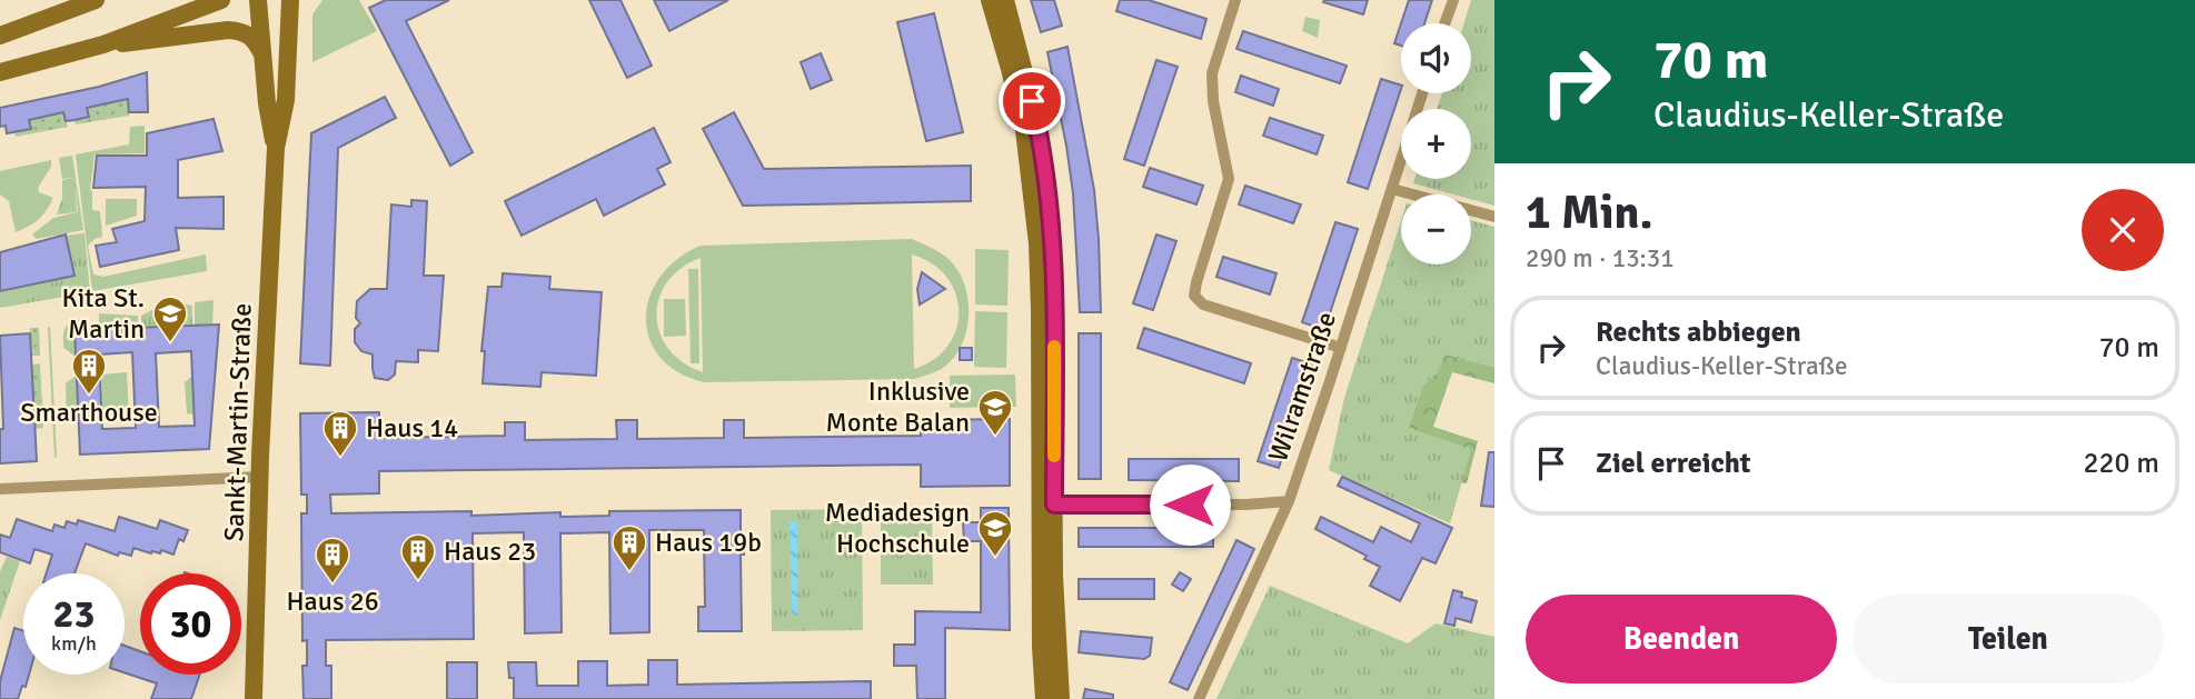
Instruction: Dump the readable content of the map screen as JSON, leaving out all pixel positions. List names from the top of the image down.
{
  "streets": {
    "main road": ["Sankt-Martin-Straße"],
    "street": ["Wilramstraße"]
  },
  "places": {
    "school or university": ["Kita St. Martin", "Inklusive Monte Balan", "Mediadesign Hochschule"],
    "building": [
      "Smarthouse",
      "Haus 14",
      "Haus 19b",
      "Haus 23",
      "Haus 26"
    ]
  },
  "page": {
    "turn": ["70 m", "Claudius-Keller-Straße"],
    "map_buttons": ["+", "−"],
    "heading": ["1 Min.", "290 m · 13:31"],
    "list": [
      {
        "name": "Rechts abbiegen",
        "note": "Claudius-Keller-Straße",
        "value": "70 m"
      },
      {
        "name": "Ziel erreicht",
        "value": "220 m"
      }
    ],
    "speed": "23 km/h",
    "limit": "30",
    "buttons": ["Beenden", "Teilen"]
  }
}
